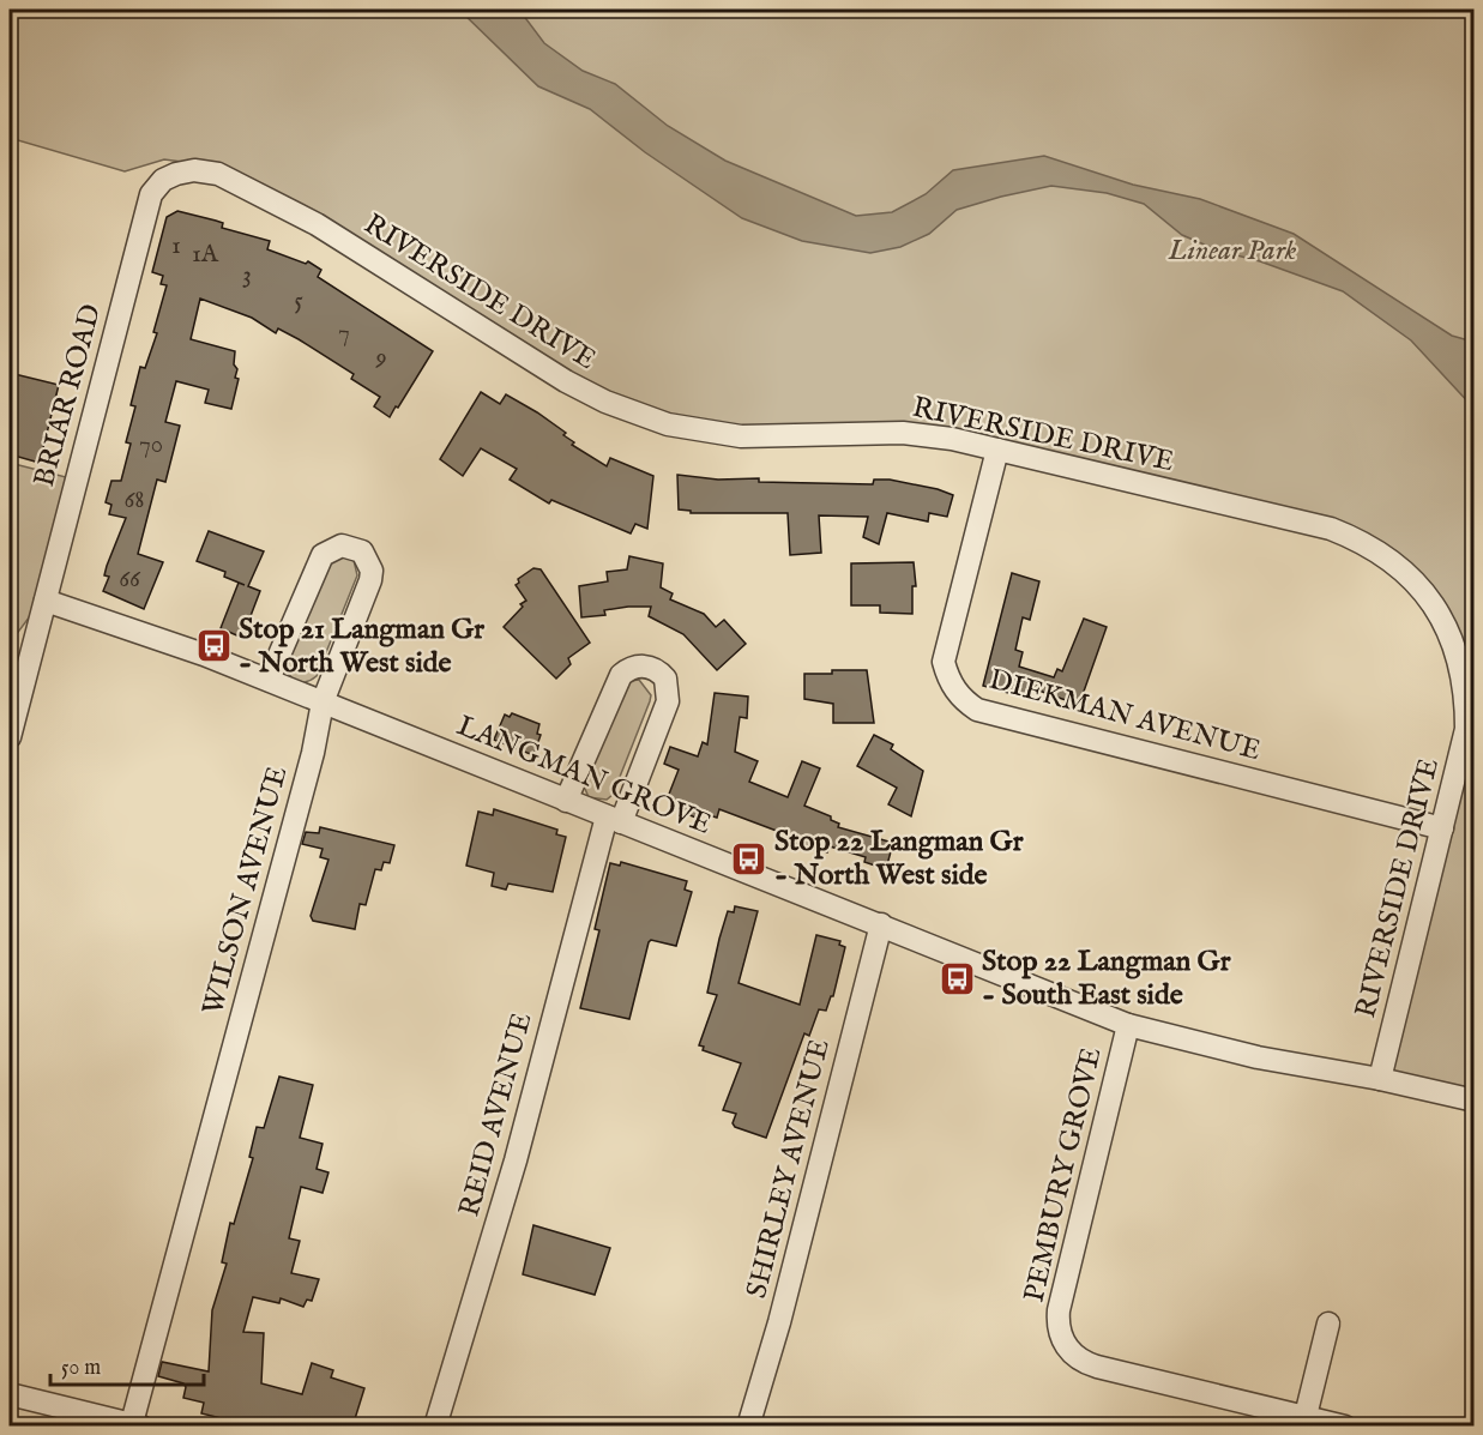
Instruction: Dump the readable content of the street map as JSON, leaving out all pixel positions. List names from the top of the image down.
{
  "streets": {
    "street": [
      "RIVERSIDE DRIVE",
      "BRIAR ROAD",
      "DIEKMAN AVENUE",
      "LANGMAN GROVE",
      "WILSON AVENUE",
      "REID AVENUE",
      "SHIRLEY AVENUE",
      "PEMBURY GROVE"
    ]
  },
  "crossings": [
    ["RIVERSIDE DRIVE", "BRIAR ROAD"],
    ["RIVERSIDE DRIVE", "DIEKMAN AVENUE"],
    ["RIVERSIDE DRIVE", "LANGMAN GROVE"],
    ["BRIAR ROAD", "LANGMAN GROVE"],
    ["LANGMAN GROVE", "WILSON AVENUE"],
    ["LANGMAN GROVE", "REID AVENUE"],
    ["LANGMAN GROVE", "SHIRLEY AVENUE"],
    ["LANGMAN GROVE", "PEMBURY GROVE"]
  ],
  "parks": ["Linear Park"],
  "places": {
    "bus stop": ["Stop 21 Langman Gr - North West side", "Stop 22 Langman Gr - North West side", "Stop 22 Langman Gr - South East side"]
  },
  "house_numbers": [
    "1",
    "1A",
    "3",
    "5",
    "7",
    "9",
    "70",
    "68",
    "66"
  ],
  "scale_bar": "50 m"
}
